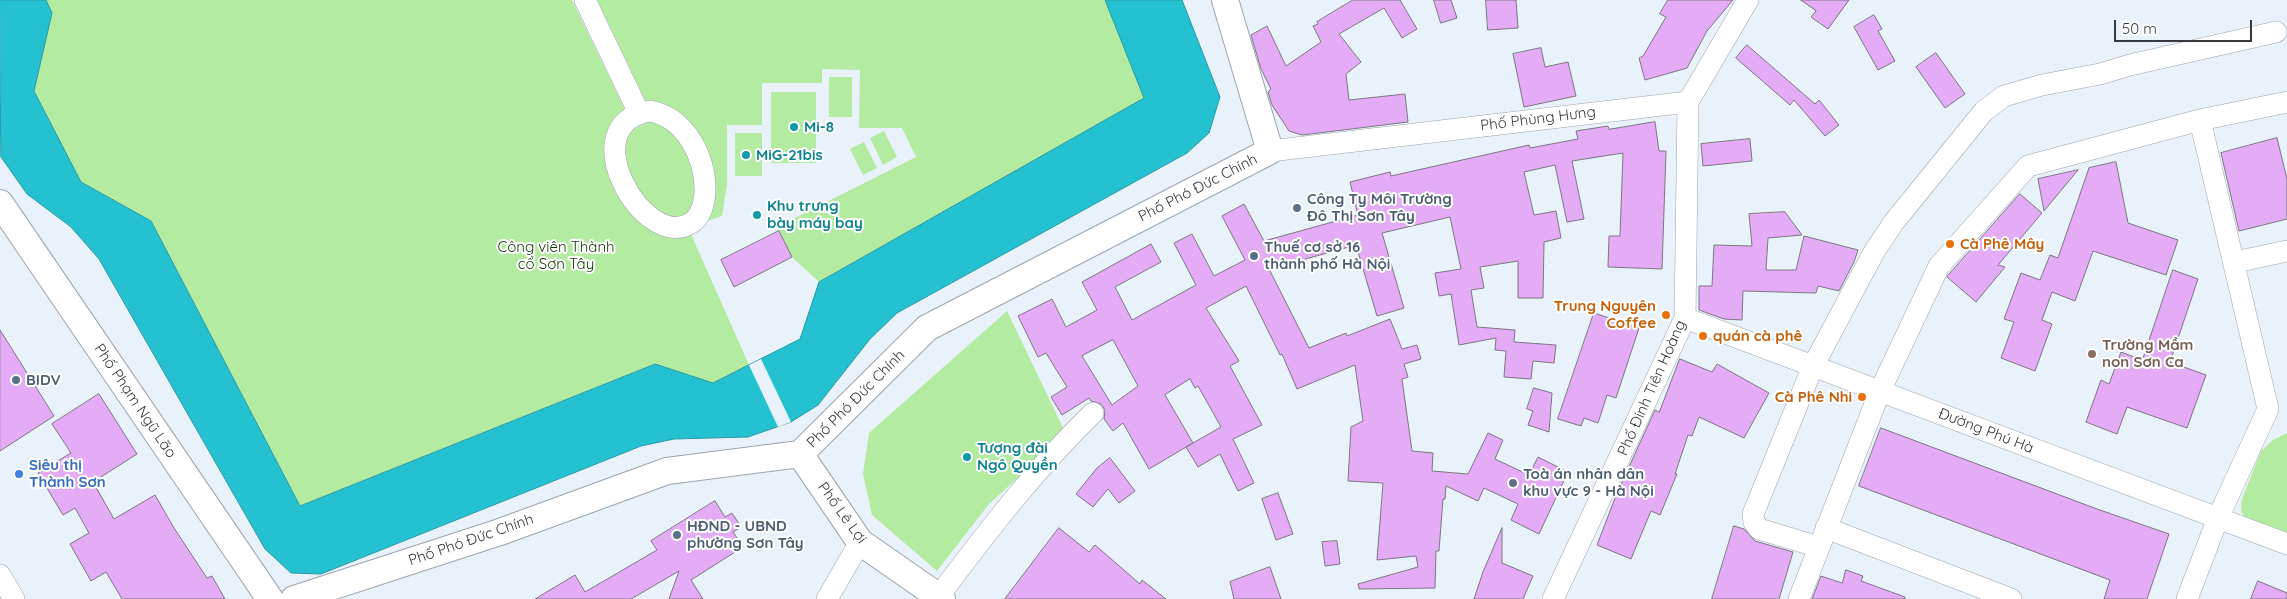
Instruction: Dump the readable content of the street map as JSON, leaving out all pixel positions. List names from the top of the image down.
{
  "streets": {
    "main road": ["Phố Phó Đức Chính", "Phố Phạm Ngũ Lão", "Phố Lê Lợi"],
    "street": ["Phố Phùng Hưng", "Phố Đinh Tiên Hoàng", "Đường Phú Hà"]
  },
  "crossings": [
    ["Phố Phùng Hưng", "Phố Phó Đức Chính"],
    ["Phố Phùng Hưng", "Phố Đinh Tiên Hoàng"],
    ["Phố Phó Đức Chính", "Phố Lê Lợi"],
    ["Phố Đinh Tiên Hoàng", "Đường Phú Hà"]
  ],
  "parks": ["Công viên Thành cổ Sơn Tây"],
  "places": [
    "Mi-8",
    "MiG-21bis",
    "Công Ty Môi Trường Đô Thị Sơn Tây",
    "Khu trưng bày máy bay",
    "Cà Phê Mây",
    "Thuế cơ sở 16 thành phố Hà Nội",
    "Trung Nguyên Coffee",
    "quán cà phê",
    "Trường Mầm non Sơn Ca",
    "BIDV",
    "Cà Phê Nhi",
    "Tượng đài Ngô Quyền",
    "Siêu thị Thành Sơn",
    "Toà án nhân dân khu vực 9 - Hà Nội",
    "HĐND - UBND phường Sơn Tây"
  ],
  "scale_bar": "50 m"
}
